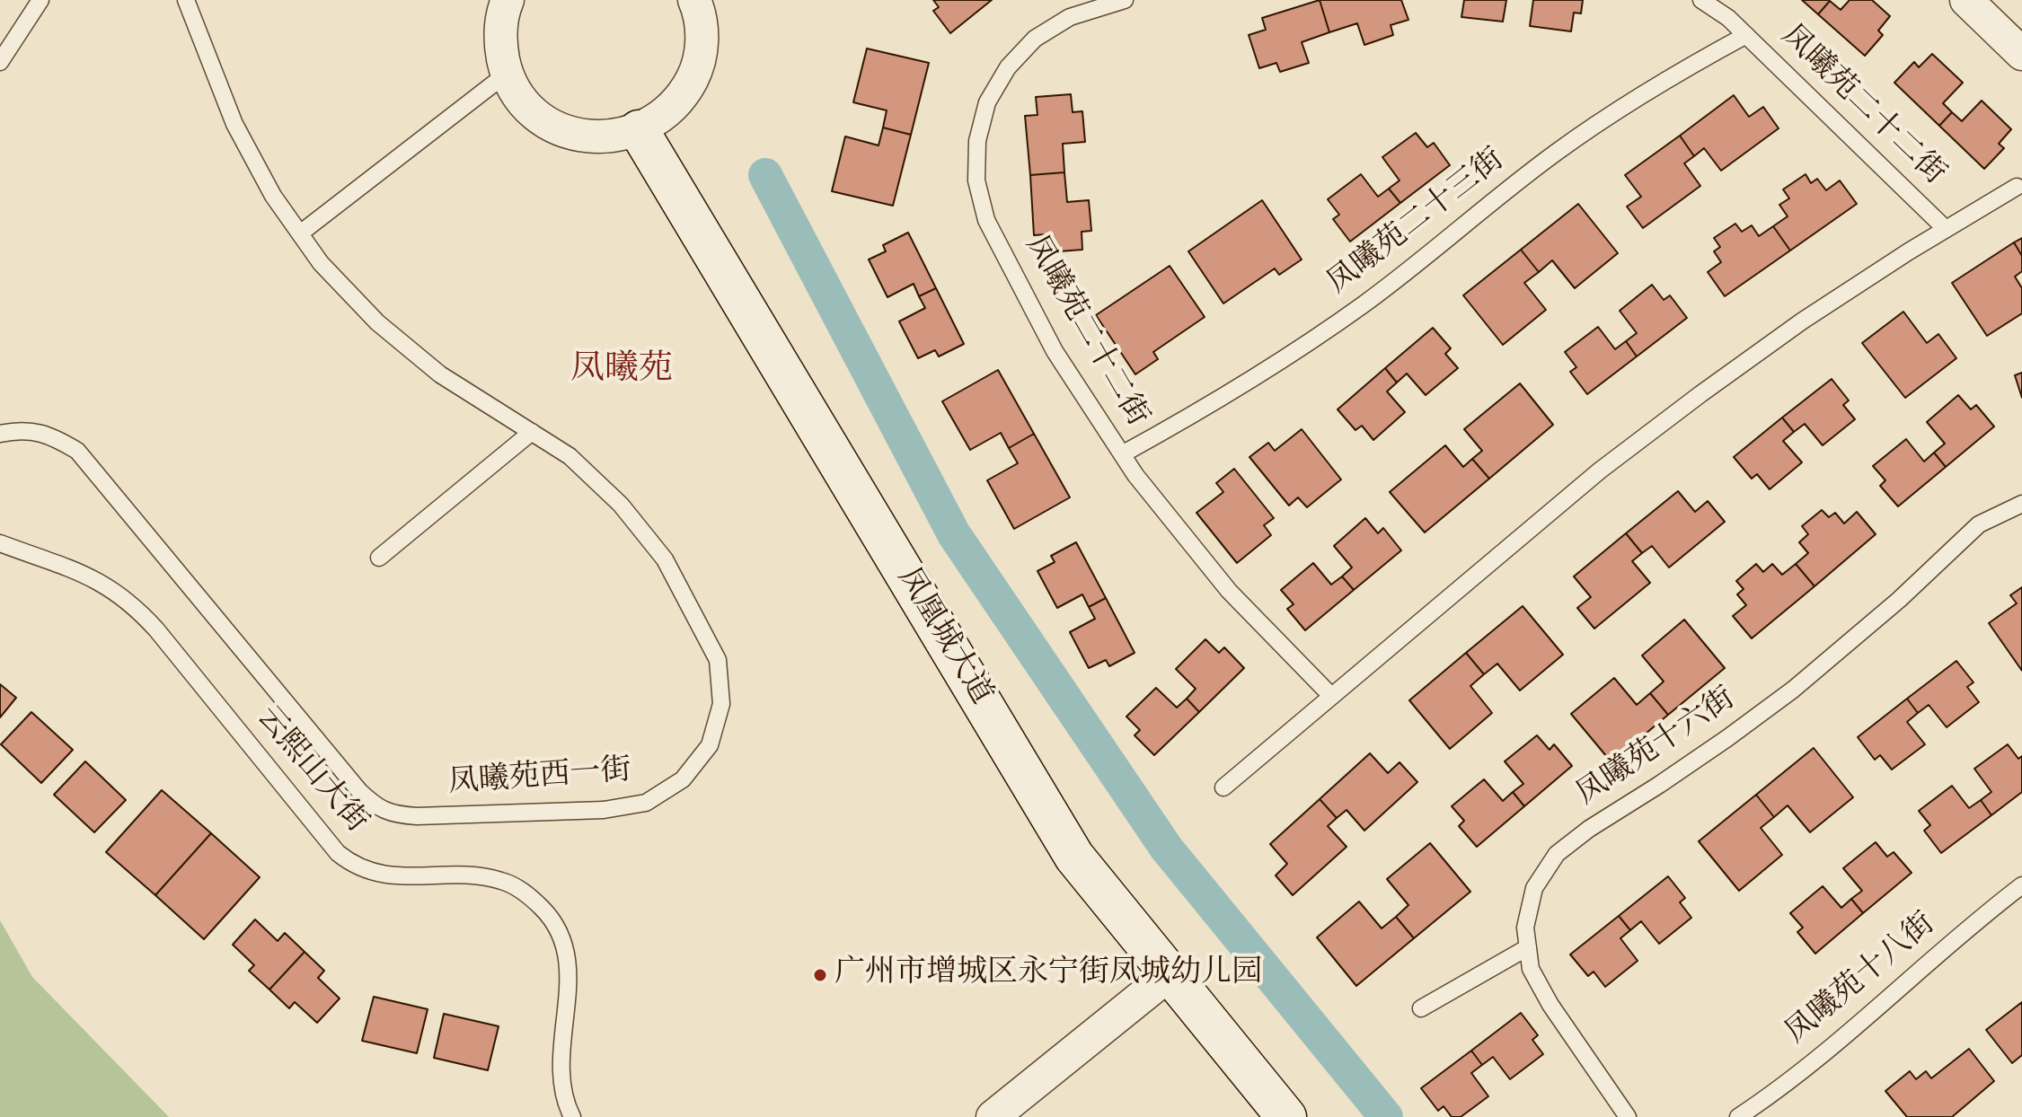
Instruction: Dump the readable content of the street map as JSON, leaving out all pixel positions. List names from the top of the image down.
{
  "streets": {
    "main road": ["凤凰城大道"],
    "lane": [
      "凤曦苑二十二街",
      "凤曦苑二十三街",
      "凤曦苑十六街",
      "云熙山大街",
      "凤曦苑西一街",
      "凤曦苑十八街"
    ]
  },
  "crossings": [
    ["凤曦苑二十二街", "凤曦苑二十三街"]
  ],
  "districts": ["凤曦苑"],
  "places": ["广州市增城区永宁街凤城幼儿园"]
}
